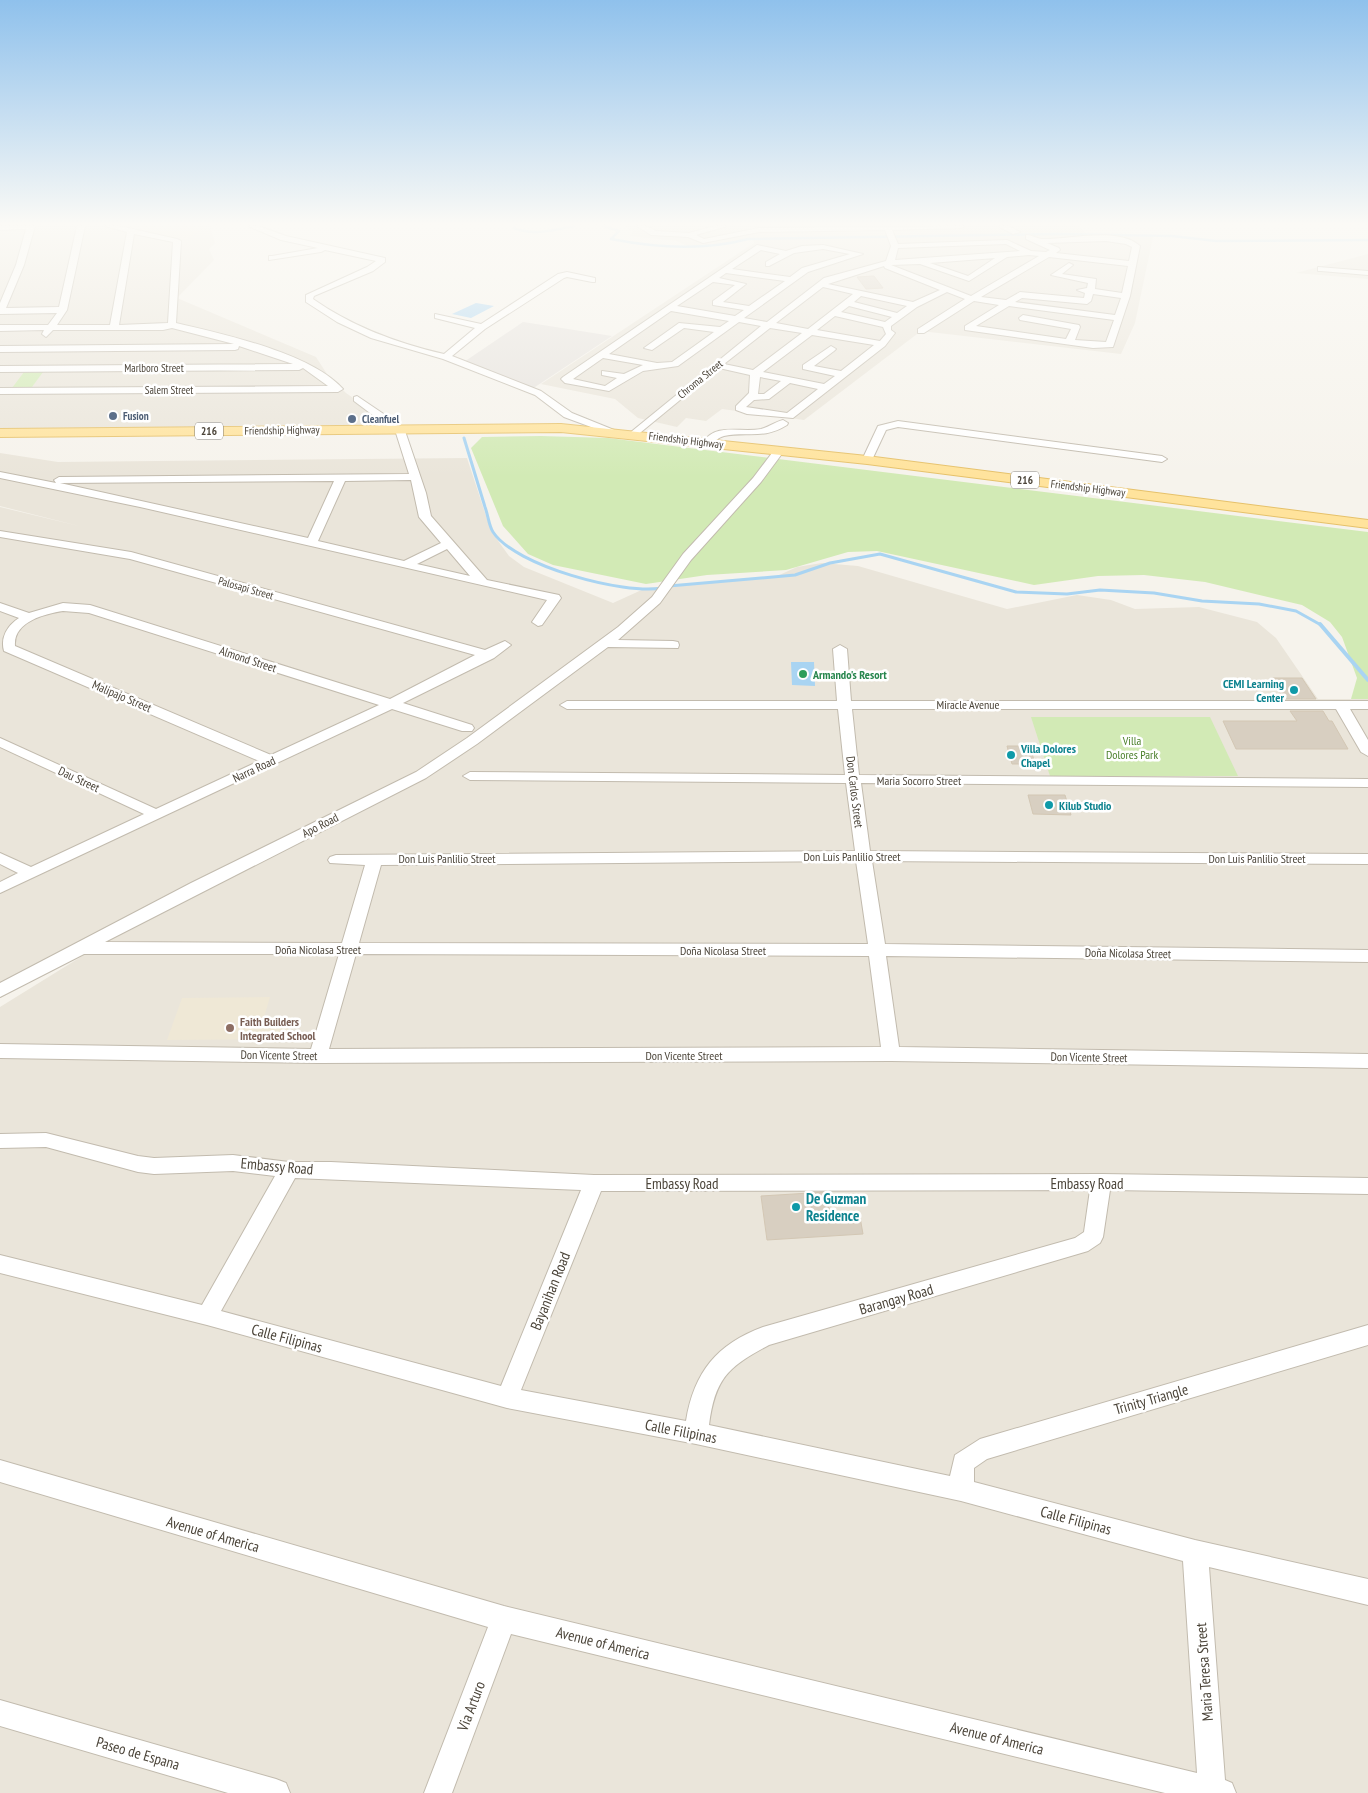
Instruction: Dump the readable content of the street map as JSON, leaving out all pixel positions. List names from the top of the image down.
{
  "streets": {
    "main road": ["Friendship Highway", "216"],
    "street": [
      "Marlboro Street",
      "Chroma Street",
      "Salem Street",
      "Palosapi Street",
      "Almond Street",
      "Malipajo Street",
      "Miracle Avenue",
      "Narra Road",
      "Dau Street",
      "Maria Socorro Street",
      "Don Carlos Street",
      "Apo Road",
      "Don Luis Panlilio Street",
      "Doña Nicolasa Street",
      "Don Vicente Street",
      "Embassy Road",
      "Bayanihan Road",
      "Barangay Road",
      "Calle Filipinas",
      "Trinity Triangle",
      "Avenue of America",
      "Maria Teresa Street",
      "Via Arturo",
      "Paseo de Espana"
    ]
  },
  "crossings": [
    ["Marlboro Street", "Salem Street"],
    ["Chroma Street", "Friendship Highway"],
    ["Friendship Highway", "Apo Road"],
    ["Palosapi Street", "Narra Road"],
    ["Almond Street", "Malipajo Street"],
    ["Almond Street", "Narra Road"],
    ["Malipajo Street", "Narra Road"],
    ["Miracle Avenue", "Don Carlos Street"],
    ["Narra Road", "Dau Street"],
    ["Maria Socorro Street", "Don Carlos Street"],
    ["Don Carlos Street", "Don Luis Panlilio Street"],
    ["Don Carlos Street", "Doña Nicolasa Street"],
    ["Don Carlos Street", "Don Vicente Street"],
    ["Apo Road", "Doña Nicolasa Street"],
    ["Embassy Road", "Bayanihan Road"],
    ["Embassy Road", "Barangay Road"],
    ["Bayanihan Road", "Calle Filipinas"],
    ["Barangay Road", "Calle Filipinas"],
    ["Calle Filipinas", "Trinity Triangle"],
    ["Calle Filipinas", "Maria Teresa Street"],
    ["Avenue of America", "Maria Teresa Street"],
    ["Avenue of America", "Via Arturo"]
  ],
  "parks": ["Villa Dolores Park"],
  "places": [
    "Fusion",
    "Cleanfuel",
    "Armando's Resort",
    "CEMI Learning Center",
    "Villa Dolores Chapel",
    "Kilub Studio",
    "Faith Builders Integrated School",
    "De Guzman Residence"
  ]
}
